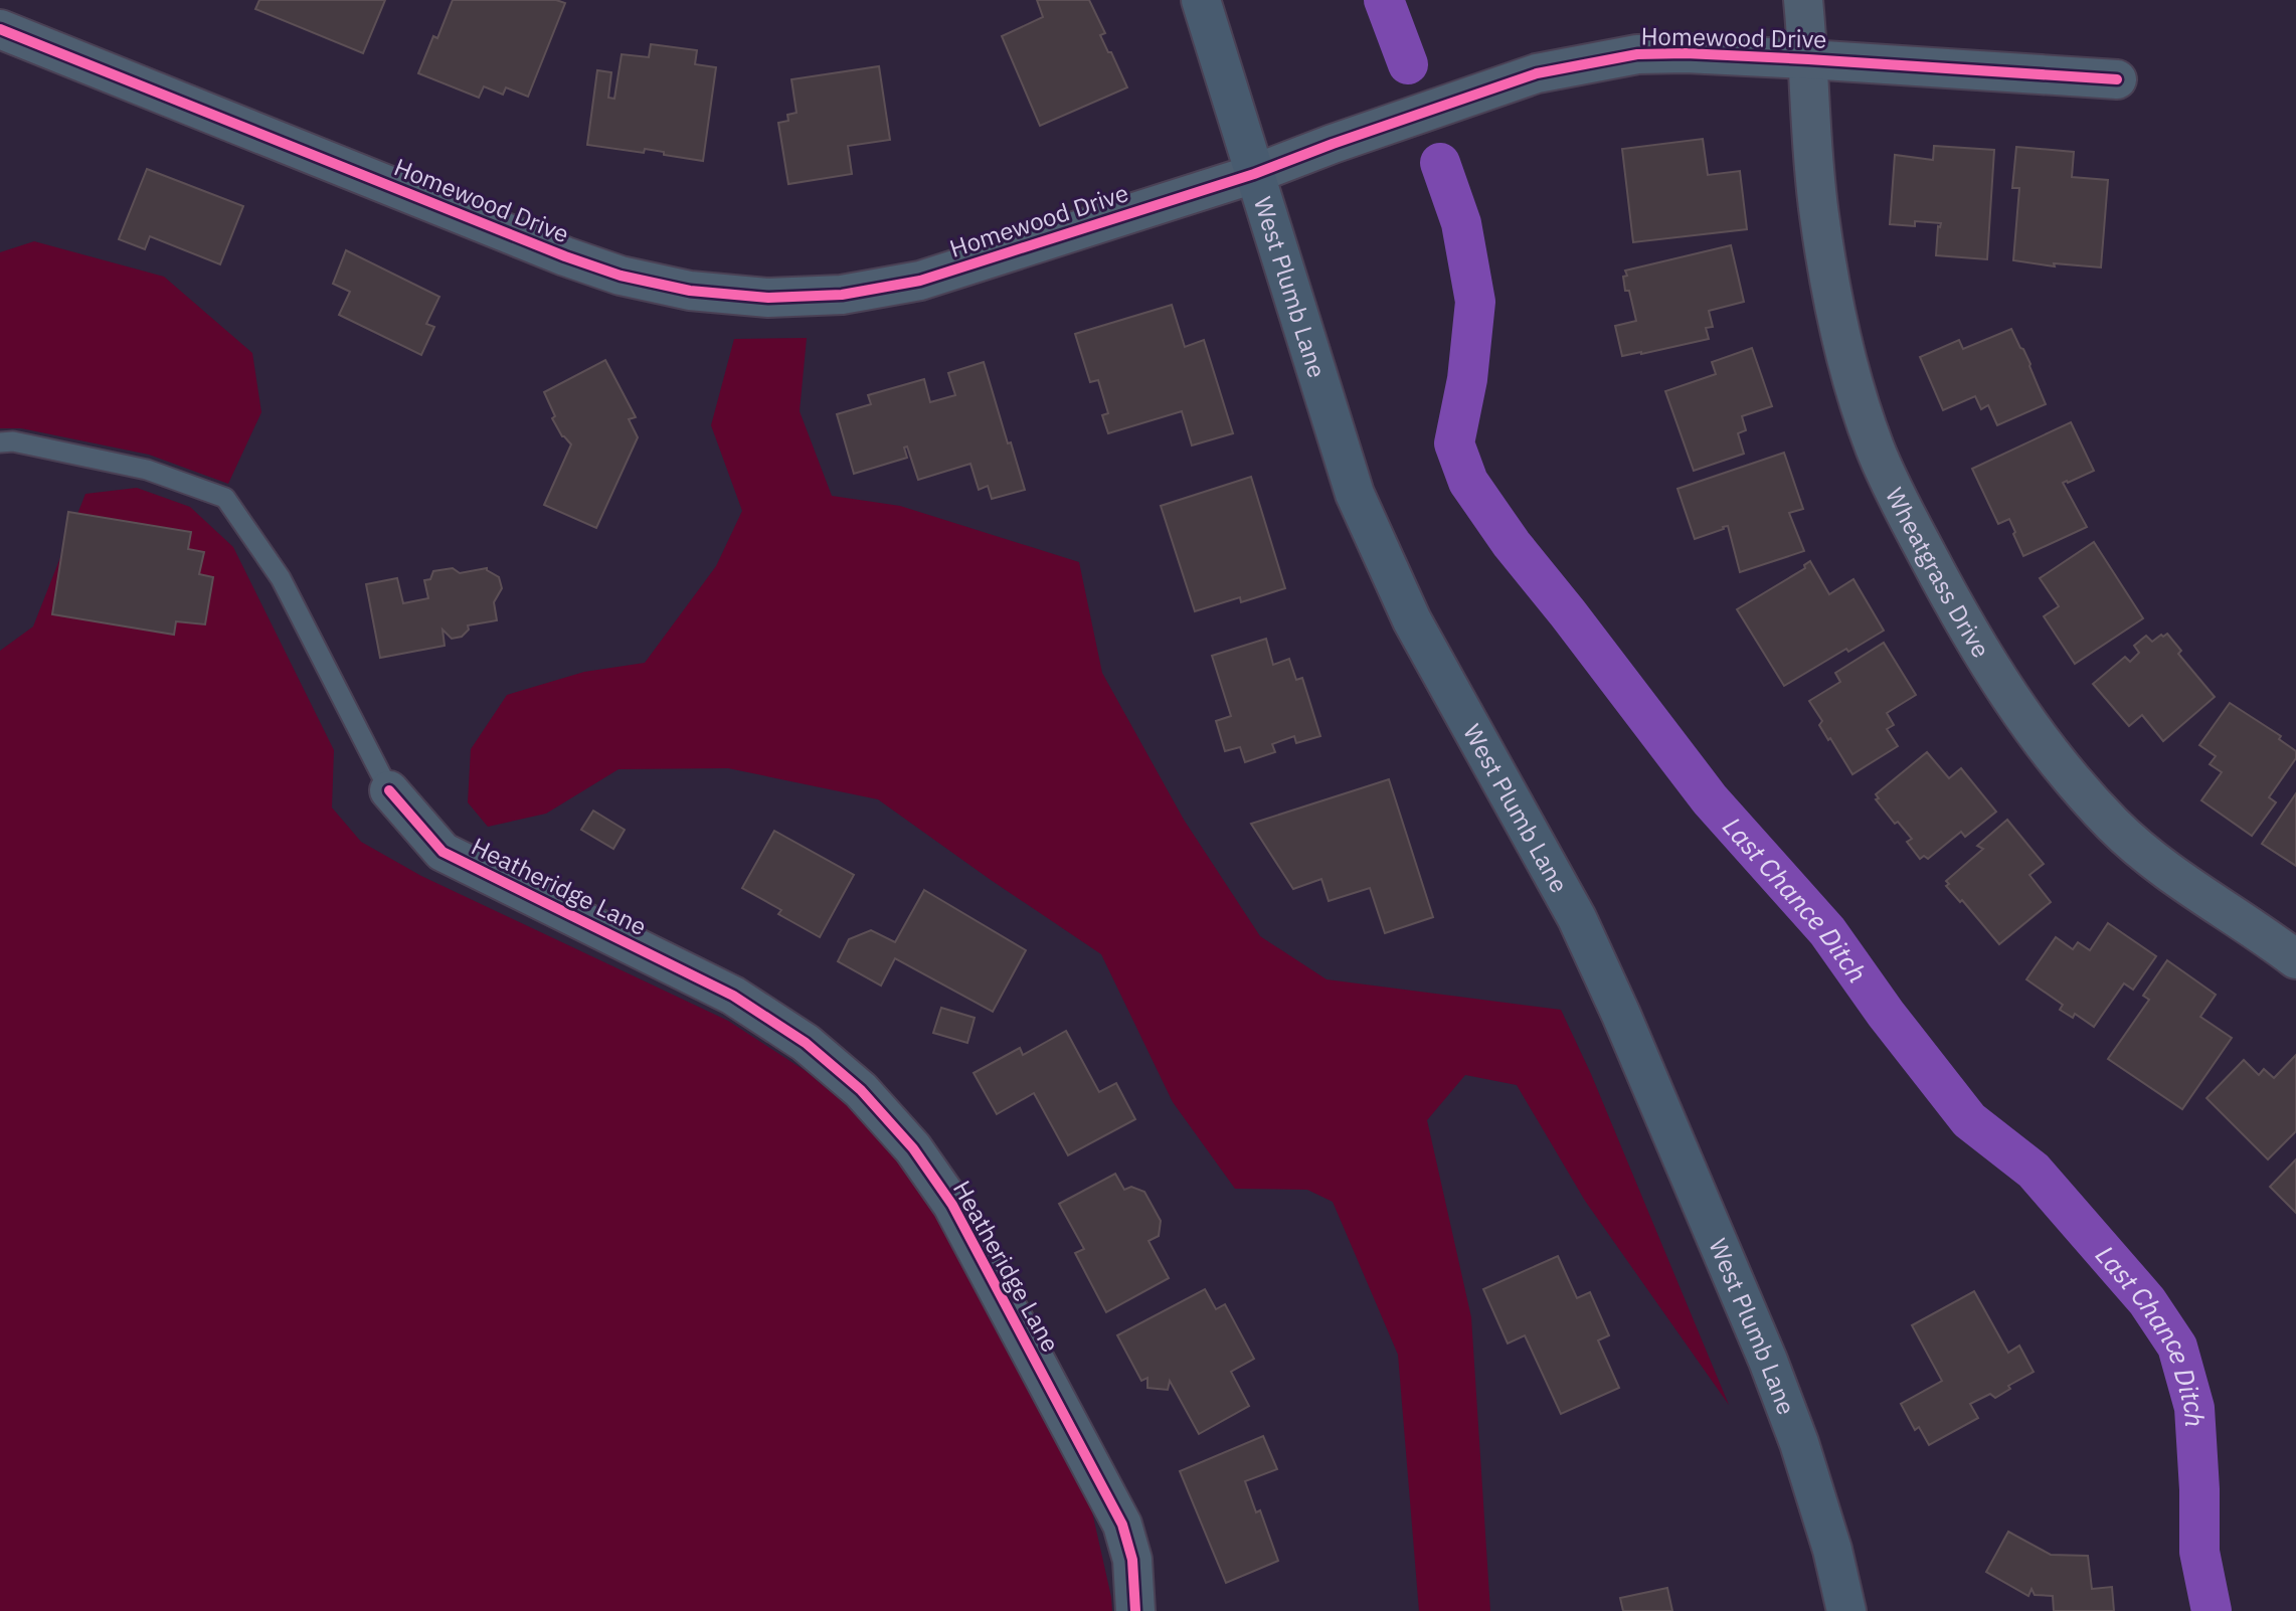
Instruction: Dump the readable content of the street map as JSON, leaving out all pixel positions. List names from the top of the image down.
{
  "streets": {
    "main road": ["West Plumb Lane"],
    "street": ["Homewood Drive", "Wheatgrass Drive", "Heatheridge Lane"]
  },
  "crossings": [
    ["Homewood Drive", "West Plumb Lane"],
    ["Homewood Drive", "Wheatgrass Drive"]
  ],
  "water": ["Last Chance Ditch"]
}
